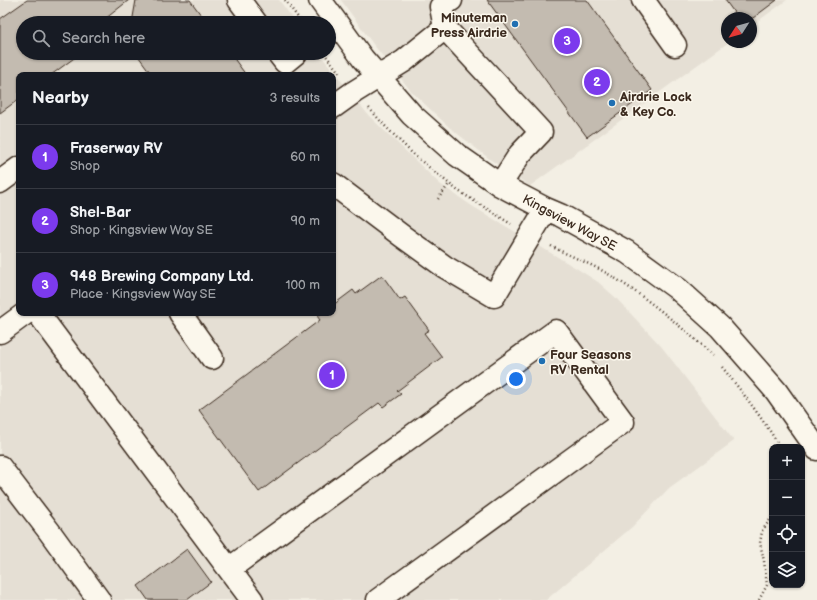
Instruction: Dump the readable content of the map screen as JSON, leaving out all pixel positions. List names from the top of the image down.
{
  "streets": {
    "street": ["Kingsview Way SE"]
  },
  "places": ["Minuteman Press Airdrie", "Airdrie Lock & Key Co.", "Four Seasons RV Rental"],
  "north": "bottom left",
  "page": {
    "search": "Search here",
    "pins": ["3", "2", "1"],
    "heading": ["Nearby", "3 results"],
    "list": [
      {
        "mark": "1",
        "name": "Fraserway RV",
        "note": "Shop",
        "value": "60 m"
      },
      {
        "mark": "2",
        "name": "Shel-Bar",
        "note": "Shop · Kingsview Way SE",
        "value": "90 m"
      },
      {
        "mark": "3",
        "name": "948 Brewing Company Ltd.",
        "note": "Place · Kingsview Way SE",
        "value": "100 m"
      }
    ],
    "map_buttons": ["+", "−"]
  }
}
